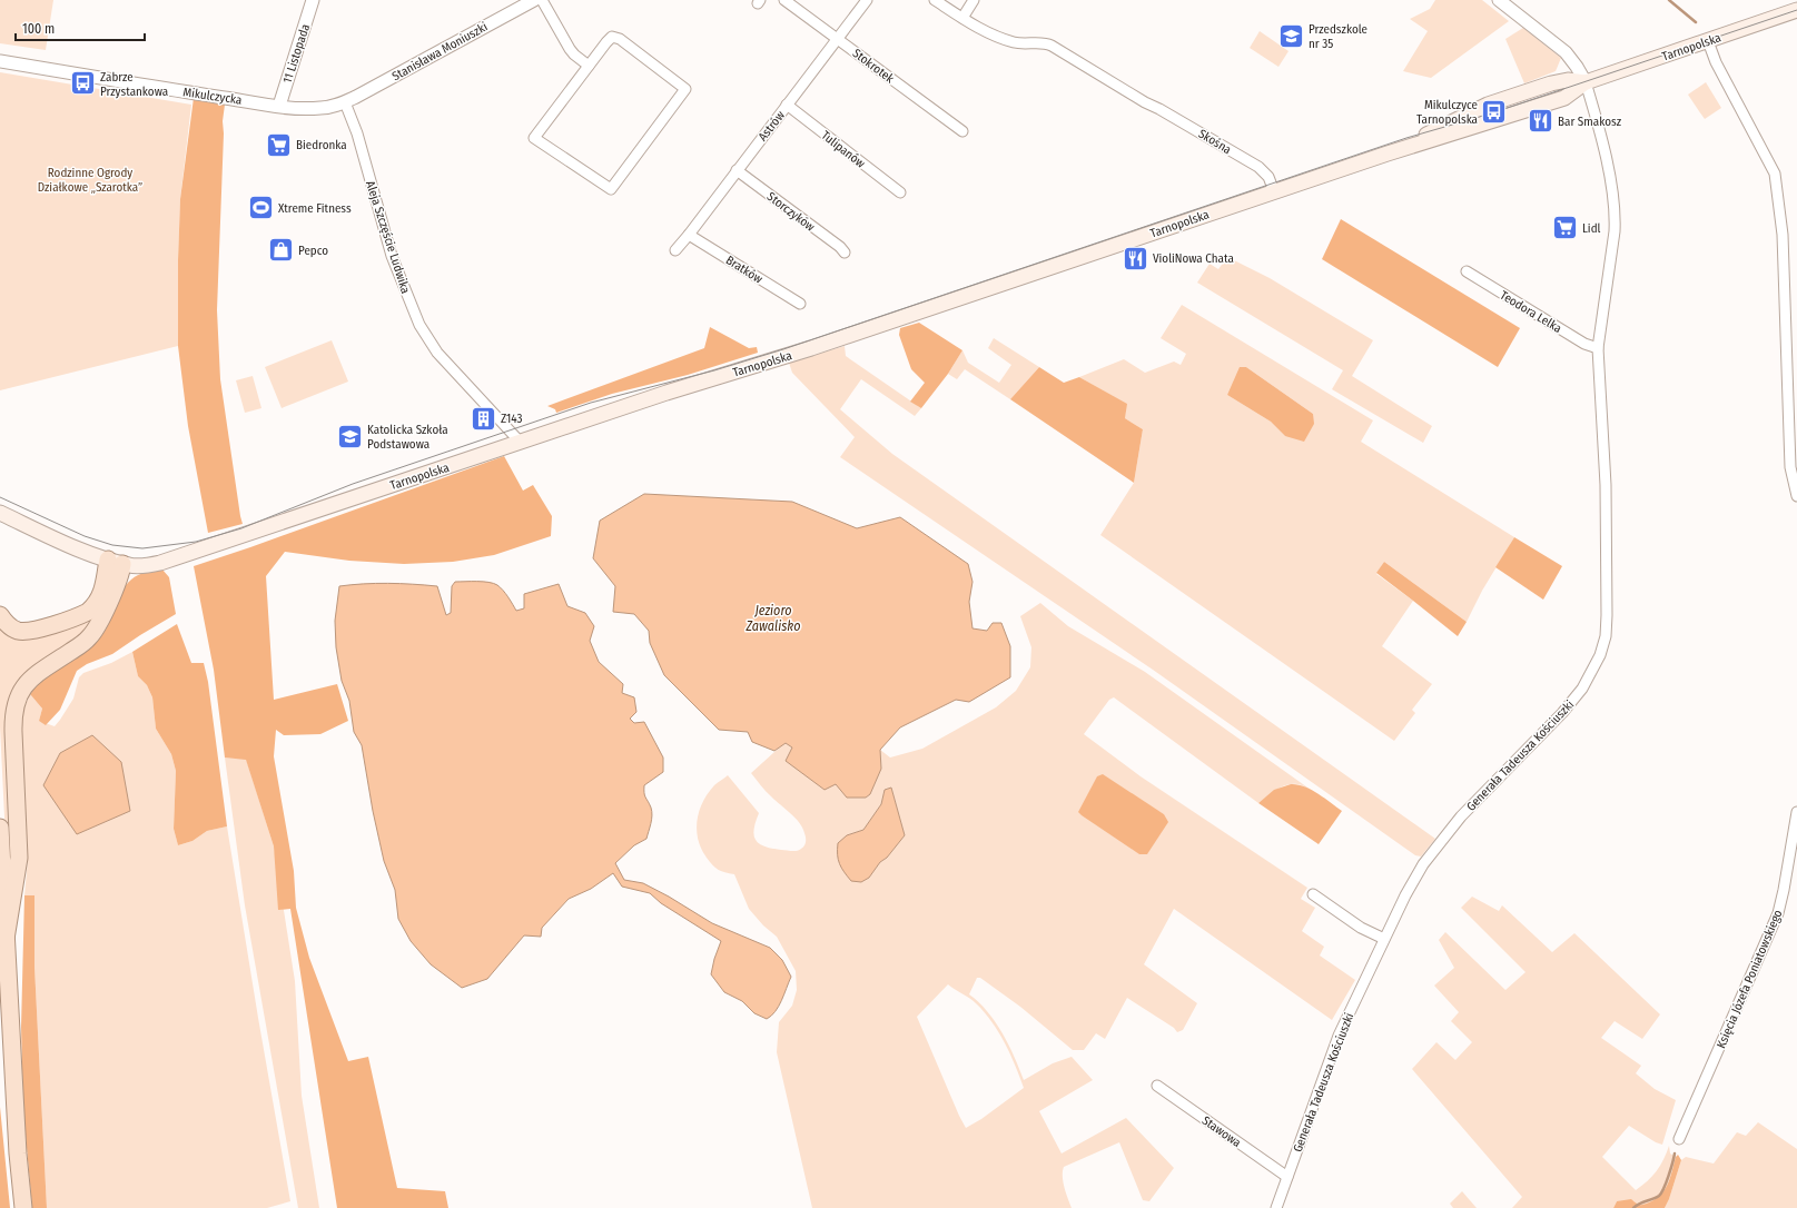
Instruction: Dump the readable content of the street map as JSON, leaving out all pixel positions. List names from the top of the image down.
{
  "streets": {
    "main road": ["Tarnopolska"],
    "street": [
      "Stanisława Moniuszki",
      "11 Listopada",
      "Stokrotek",
      "Mikulczycka",
      "Astrów",
      "Skośna",
      "Tulipanów",
      "Storczyków",
      "Aleja Szczęście Ludwika",
      "Bratków",
      "Teodora Lelka",
      "Generała Tadeusza Kościuszki",
      "Księcia Józefa Poniatowskiego",
      "Stawowa"
    ]
  },
  "crossings": [
    ["Tarnopolska", "Skośna"],
    ["Tarnopolska", "Aleja Szczęście Ludwika"],
    ["Tarnopolska", "Generała Tadeusza Kościuszki"],
    ["Stanisława Moniuszki", "Mikulczycka"],
    ["Stanisława Moniuszki", "Aleja Szczęście Ludwika"],
    ["11 Listopada", "Mikulczycka"],
    ["Stokrotek", "Astrów"],
    ["Mikulczycka", "Aleja Szczęście Ludwika"],
    ["Astrów", "Tulipanów"],
    ["Astrów", "Storczyków"],
    ["Astrów", "Bratków"],
    ["Teodora Lelka", "Generała Tadeusza Kościuszki"],
    ["Generała Tadeusza Kościuszki", "Stawowa"]
  ],
  "water": ["Jezioro Zawalisko"],
  "parks": ["Rodzinne Ogrody Działkowe „Szarotka”"],
  "places": {
    "school or university": ["Przedszkole nr 35", "Katolicka Szkoła Podstawowa"],
    "bus stop": ["Zabrze Przystankowa", "Mikulczyce Tarnopolska"],
    "restaurant": ["Bar Smakosz", "VioliNowa Chata"],
    "supermarket": ["Biedronka", "Lidl"],
    "sports": ["Xtreme Fitness"],
    "shop": ["Pepco"],
    "building": ["Z143"]
  },
  "scale_bar": "100 m"
}
